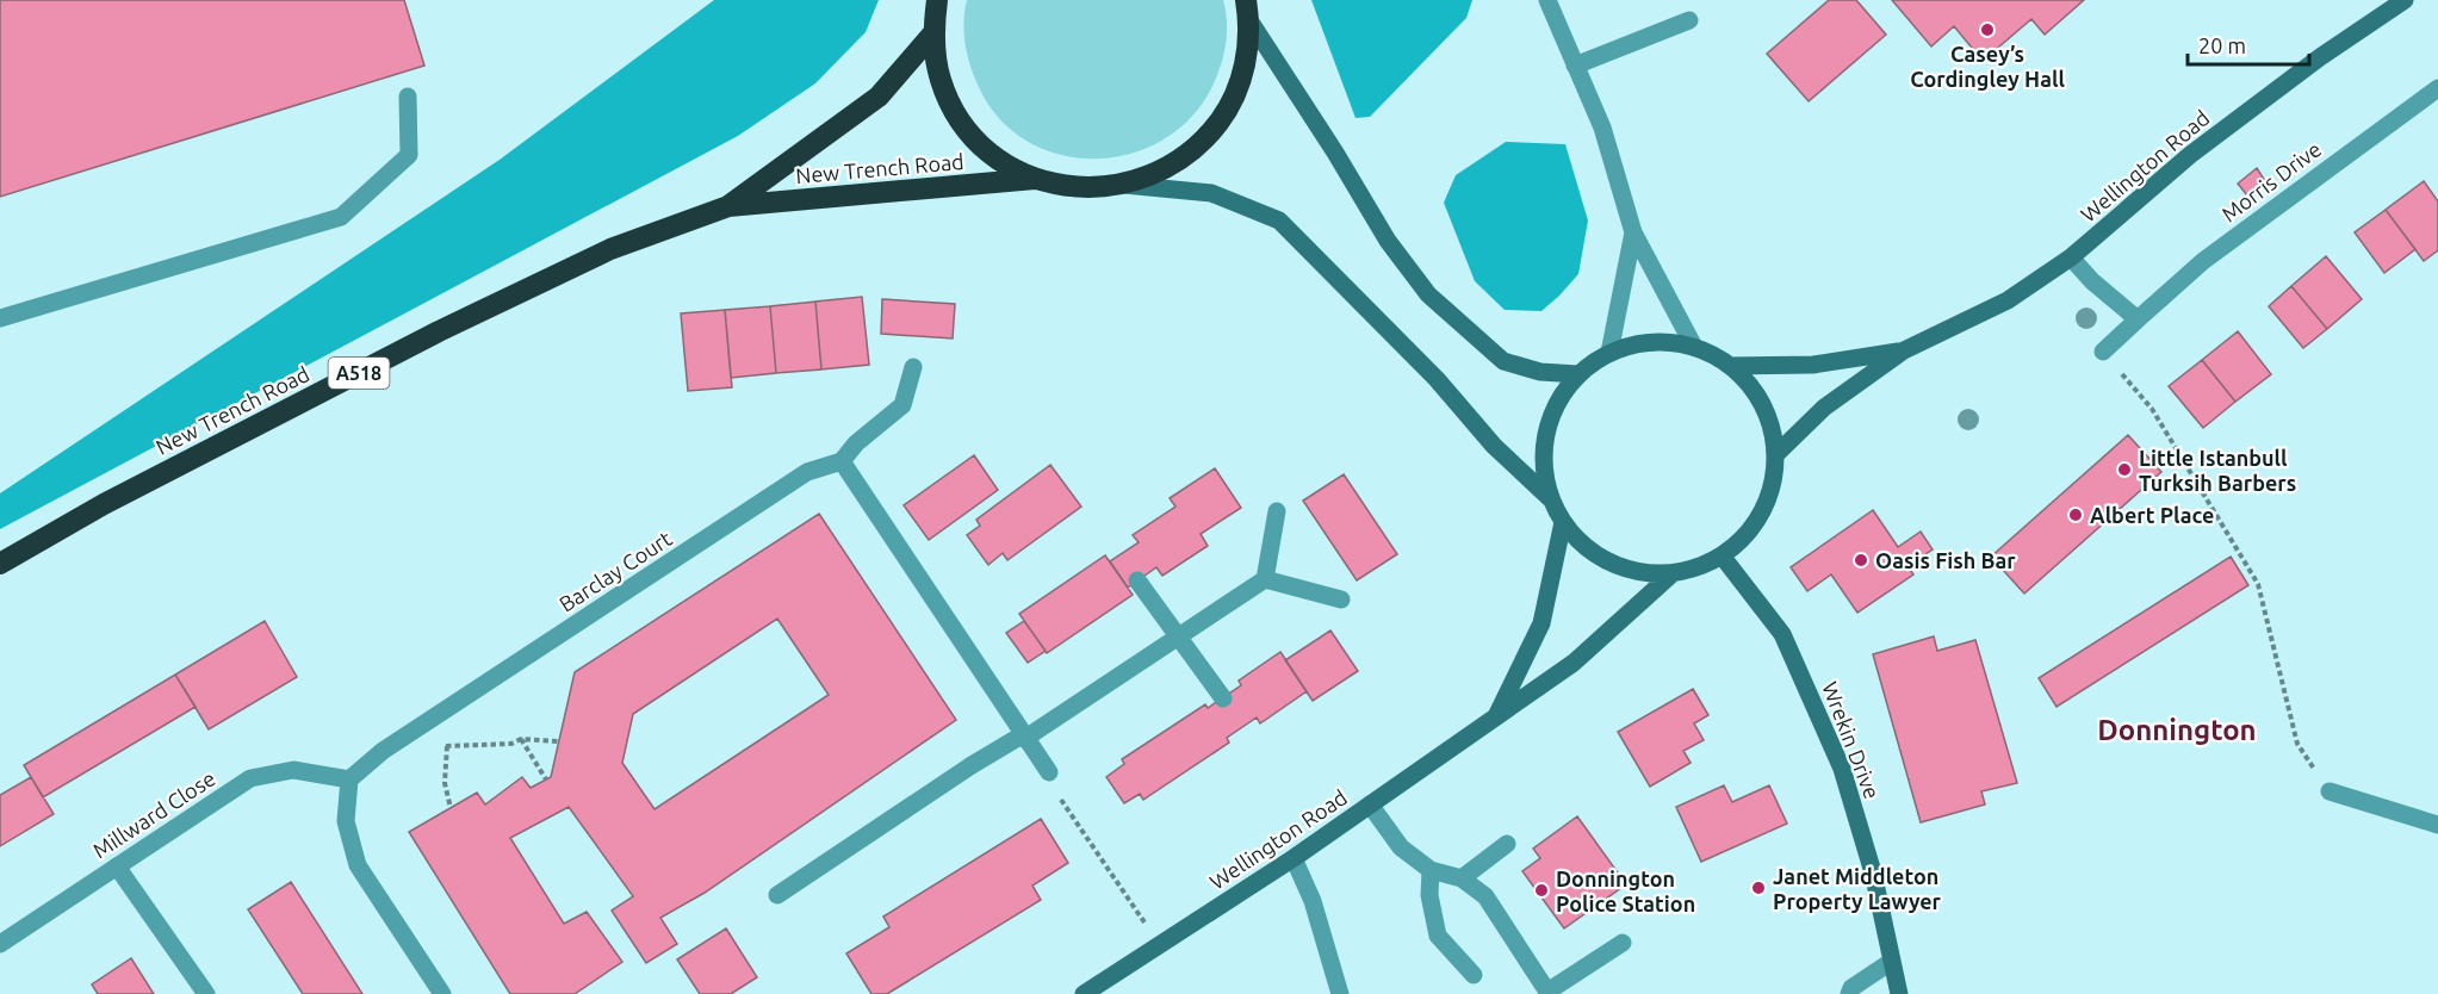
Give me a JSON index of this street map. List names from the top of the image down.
{
  "streets": {
    "highway": ["New Trench Road", "A518"],
    "street": [
      "Wellington Road",
      "Morris Drive",
      "Barclay Court",
      "Wrekin Drive",
      "Millward Close"
    ]
  },
  "crossings": [
    ["Wellington Road", "Wrekin Drive"],
    ["Barclay Court", "Millward Close"]
  ],
  "districts": ["Donnington"],
  "places": [
    "Casey’s Cordingley Hall",
    "Little Istanbull Turksih Barbers",
    "Albert Place",
    "Oasis Fish Bar",
    "Janet Middleton Property Lawyer",
    "Donnington Police Station"
  ],
  "scale_bar": "20 m"
}
